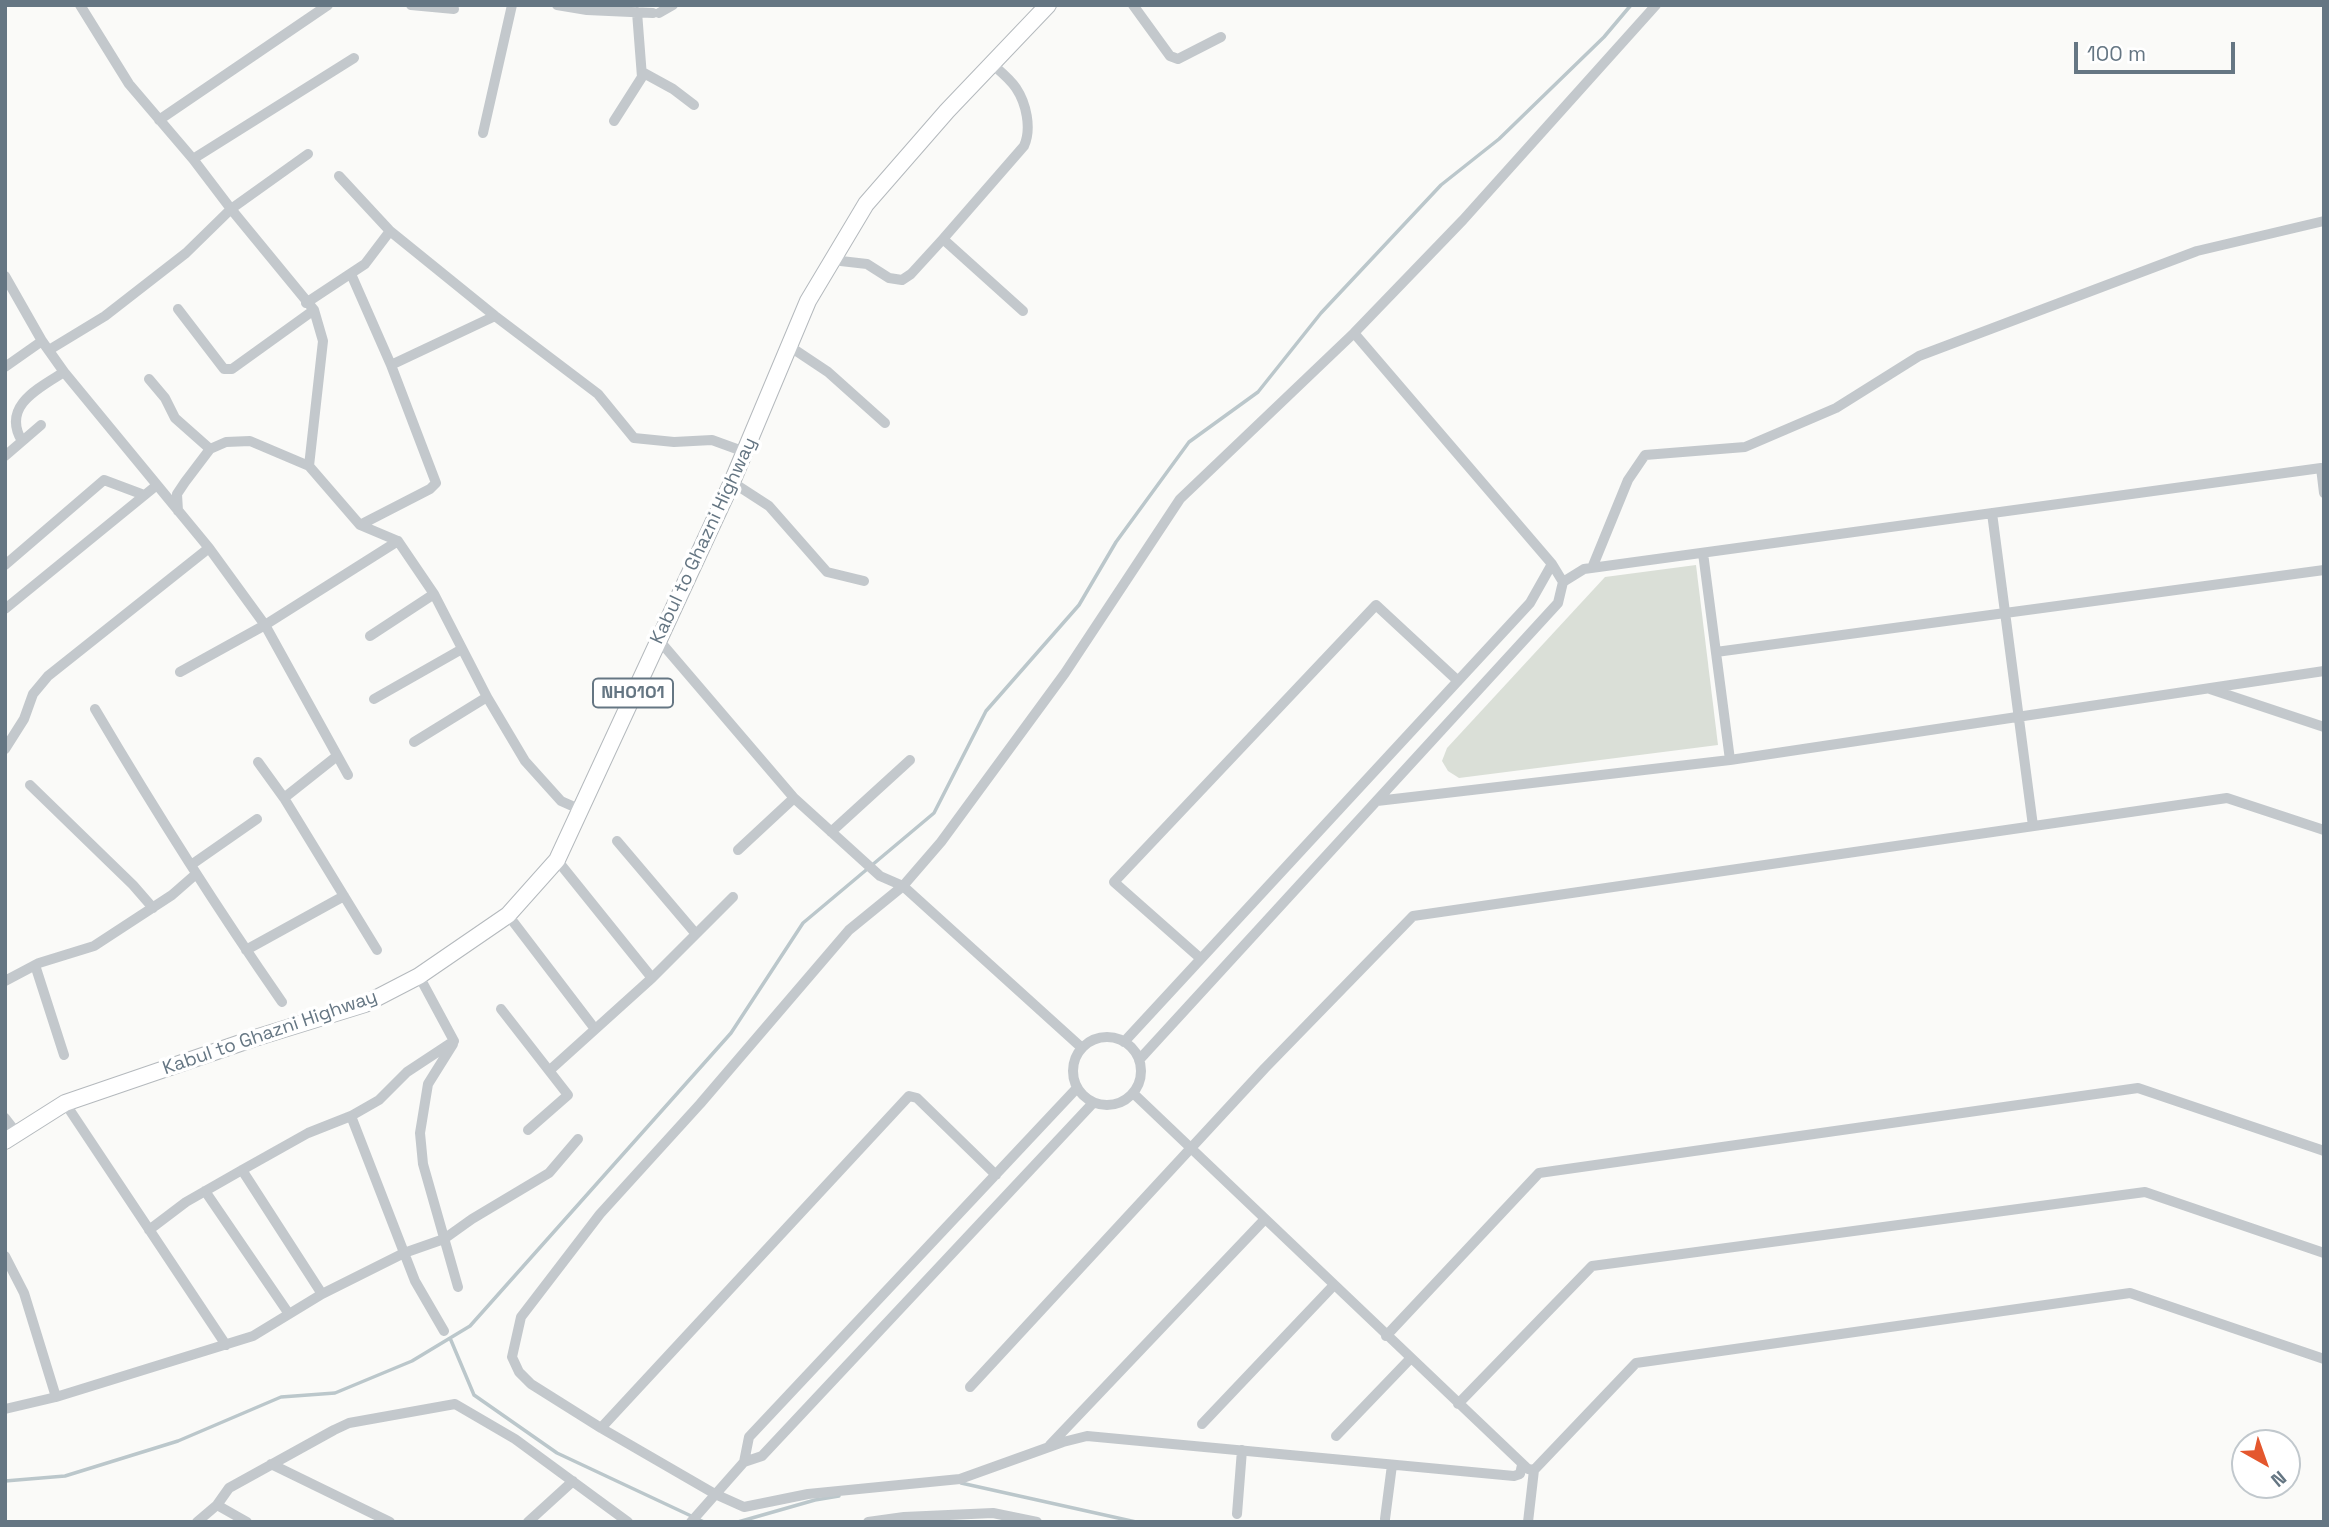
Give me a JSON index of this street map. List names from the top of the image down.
{
  "streets": {
    "highway": ["Kabul to Ghazni Highway", "NH0101"]
  },
  "scale_bar": "100 m",
  "north": "bottom right"
}
